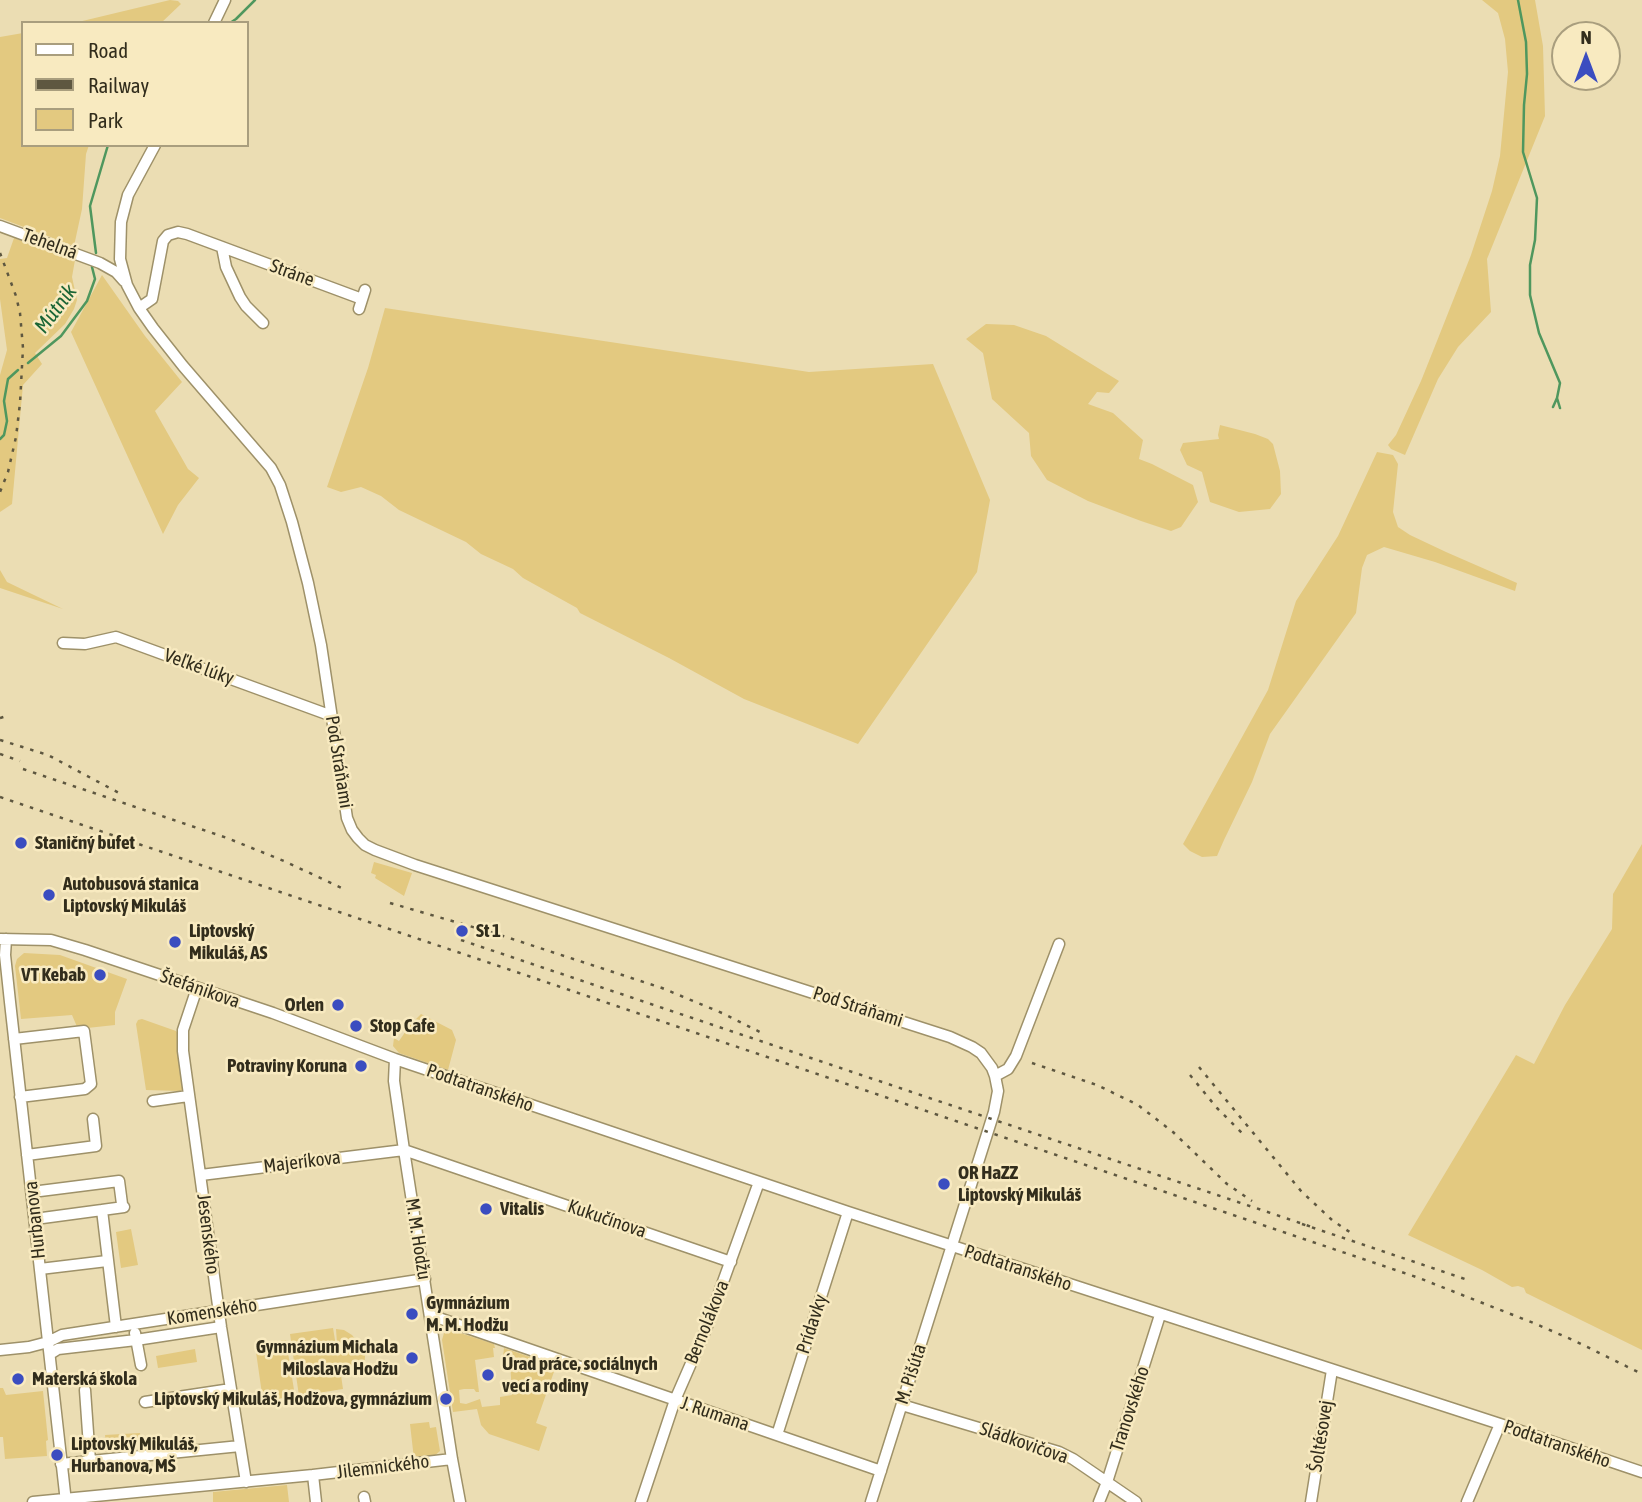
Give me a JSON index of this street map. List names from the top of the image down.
{
  "streets": {
    "street": [
      "Tehelná",
      "Stráne",
      "Veľké lúky",
      "Pod Stráňami",
      "Štefánikova",
      "Podtatranského",
      "Majeríkova",
      "Kukučínova",
      "Hurbanova",
      "Jesenského",
      "M. M. Hodžu",
      "Komenského",
      "Bernolákova",
      "Prídavky",
      "M. Pišúta",
      "Tranovského",
      "J. Rumana",
      "Šoltésovej",
      "Sládkovičova",
      "Jilemnického"
    ]
  },
  "crossings": [
    ["Tehelná", "Pod Stráňami"],
    ["Stráne", "Pod Stráňami"],
    ["Veľké lúky", "Pod Stráňami"],
    ["Štefánikova", "Podtatranského"],
    ["Štefánikova", "Hurbanova"],
    ["Štefánikova", "Jesenského"],
    ["Štefánikova", "M. M. Hodžu"],
    ["Podtatranského", "M. M. Hodžu"],
    ["Podtatranského", "Bernolákova"],
    ["Podtatranského", "Prídavky"],
    ["Podtatranského", "M. Pišúta"],
    ["Podtatranského", "Tranovského"],
    ["Podtatranského", "Šoltésovej"],
    ["Majeríkova", "Kukučínova"],
    ["Majeríkova", "Jesenského"],
    ["Majeríkova", "M. M. Hodžu"],
    ["Kukučínova", "M. M. Hodžu"],
    ["Kukučínova", "Bernolákova"],
    ["Hurbanova", "Komenského"],
    ["Hurbanova", "Jilemnického"],
    ["Jesenského", "Komenského"],
    ["Jesenského", "Jilemnického"],
    ["M. M. Hodžu", "Komenského"],
    ["M. M. Hodžu", "J. Rumana"],
    ["M. M. Hodžu", "Jilemnického"],
    ["Bernolákova", "J. Rumana"],
    ["Prídavky", "J. Rumana"],
    ["M. Pišúta", "J. Rumana"],
    ["M. Pišúta", "Sládkovičova"],
    ["Tranovského", "Sládkovičova"]
  ],
  "water": ["Mútnik"],
  "places": [
    "Staničný bufet",
    "Autobusová stanica Liptovský Mikuláš",
    "St 1",
    "Liptovský Mikuláš, AS",
    "VT Kebab",
    "Orlen",
    "Stop Cafe",
    "Potraviny Koruna",
    "OR HaZZ Liptovský Mikuláš",
    "Vitalis",
    "Gymnázium M. M. Hodžu",
    "Gymnázium Michala Miloslava Hodžu",
    "Úrad práce, sociálnych vecí a rodiny",
    "Materská škola",
    "Liptovský Mikuláš, Hodžova, gymnázium",
    "Liptovský Mikuláš, Hurbanova, MŠ"
  ],
  "legend": ["Road", "Railway", "Park"],
  "north": "top"
}
